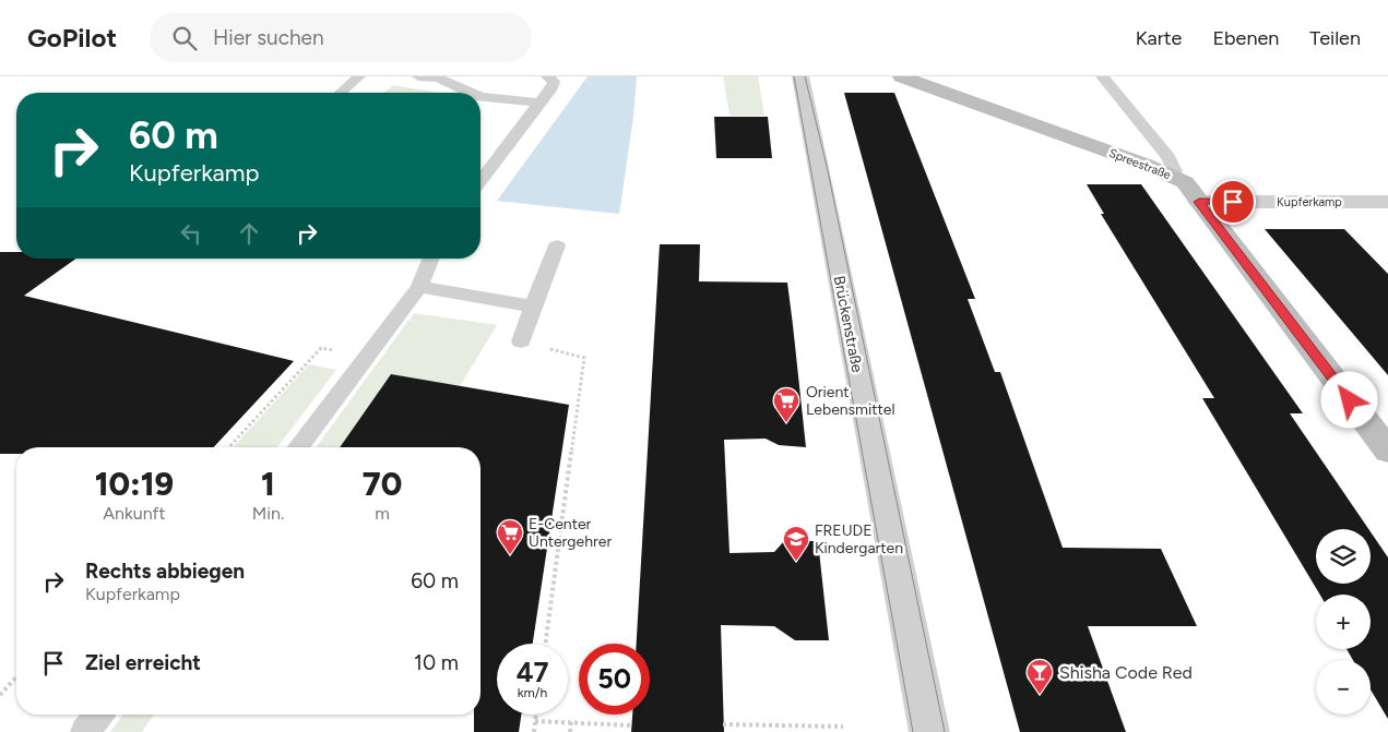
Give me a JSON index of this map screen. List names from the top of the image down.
{
  "streets": {
    "main road": ["Spreestraße"],
    "street": ["Kupferkamp", "Brückenstraße"]
  },
  "crossings": [
    ["Spreestraße", "Kupferkamp"]
  ],
  "places": {
    "supermarket": ["Orient Lebensmittel", "E-Center Untergehrer"],
    "school or university": ["FREUDE Kindergarten"],
    "bar": ["Shisha Code Red"]
  },
  "page": {
    "header": "GoPilot",
    "search": "Hier suchen",
    "nav": ["Karte", "Ebenen", "Teilen"],
    "turn": ["60 m", "Kupferkamp"],
    "eta": [
      "10:19",
      "Ankunft",
      "1",
      "Min.",
      "70",
      "m"
    ],
    "map_buttons": ["+", "−"],
    "list": [
      {
        "name": "Rechts abbiegen",
        "note": "Kupferkamp",
        "value": "60 m"
      },
      {
        "name": "Ziel erreicht",
        "value": "10 m"
      }
    ],
    "speed": "47 km/h",
    "limit": "50"
  }
}
